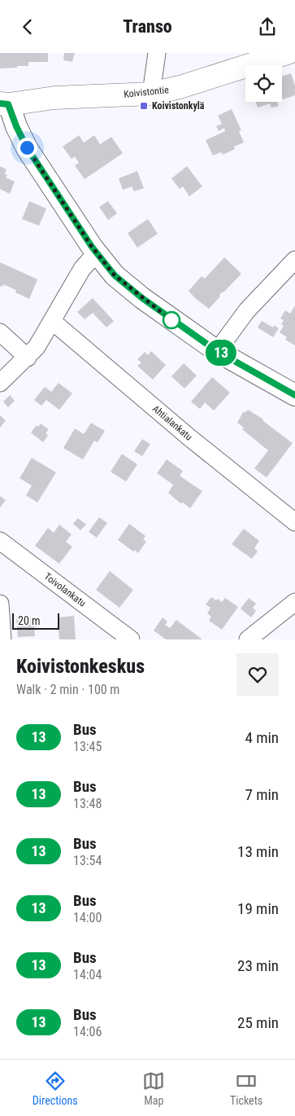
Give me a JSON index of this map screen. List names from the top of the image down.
{
  "streets": {
    "main road": ["Koivistontie"],
    "street": ["Ahtialankatu", "Toivolankatu"]
  },
  "places": {
    "transit": ["Koivistonkylä"]
  },
  "lines": ["bus line 13"],
  "scale_bar": "20 m",
  "page": {
    "header": "Transo",
    "on_map": "13",
    "scale": "20 m",
    "heading": ["Koivistonkeskus", "Walk · 2 min · 100 m"],
    "list": [
      {
        "mark": "13",
        "name": "Bus",
        "note": "13:45",
        "value": "4 min"
      },
      {
        "mark": "13",
        "name": "Bus",
        "note": "13:48",
        "value": "7 min"
      },
      {
        "mark": "13",
        "name": "Bus",
        "note": "13:54",
        "value": "13 min"
      },
      {
        "mark": "13",
        "name": "Bus",
        "note": "14:00",
        "value": "19 min"
      },
      {
        "mark": "13",
        "name": "Bus",
        "note": "14:04",
        "value": "23 min"
      },
      {
        "mark": "13",
        "name": "Bus",
        "note": "14:06",
        "value": "25 min"
      }
    ],
    "tabs": ["Directions", "Map", "Tickets"]
  }
}
